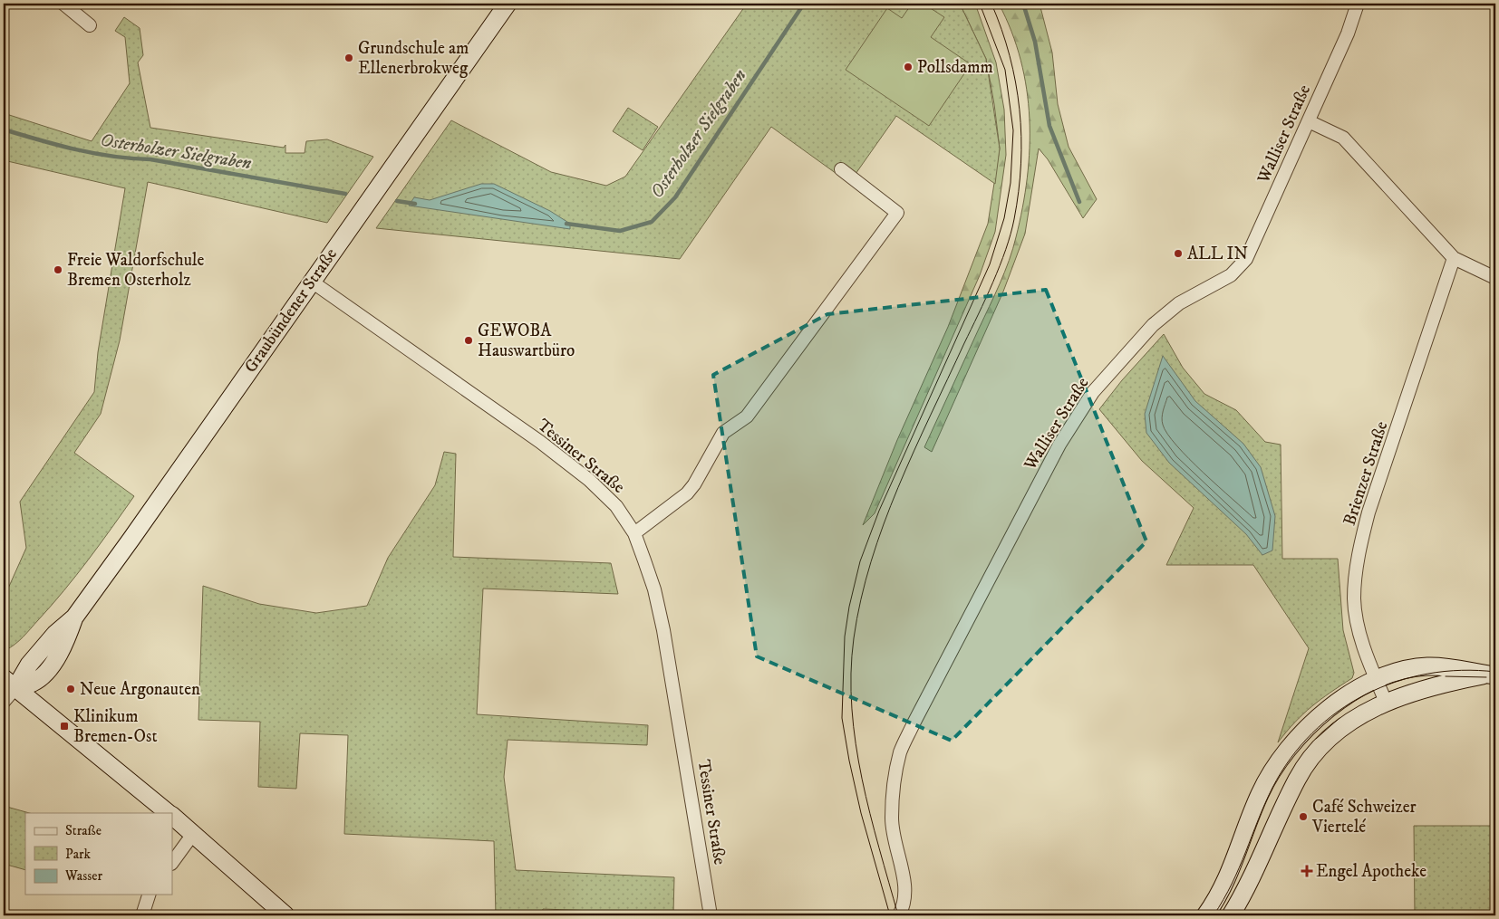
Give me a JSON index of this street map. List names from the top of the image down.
{
  "streets": {
    "street": [
      "Walliser Straße",
      "Graubündener Straße",
      "Tessiner Straße",
      "Brienzer Straße"
    ]
  },
  "crossings": [
    ["Graubündener Straße", "Tessiner Straße"]
  ],
  "water": ["Osterholzer Sielgraben"],
  "places": {
    "other": [
      "Grundschule am Ellenerbrokweg",
      "Pollsdamm",
      "ALL IN",
      "Freie Waldorfschule Bremen Osterholz",
      "GEWOBA Hauswartbüro",
      "Neue Argonauten",
      "Café Schweizer Viertelé"
    ],
    "transit": ["Klinikum Bremen-Ost"],
    "health": ["Engel Apotheke"]
  },
  "legend": ["Straße", "Park", "Wasser"]
}
